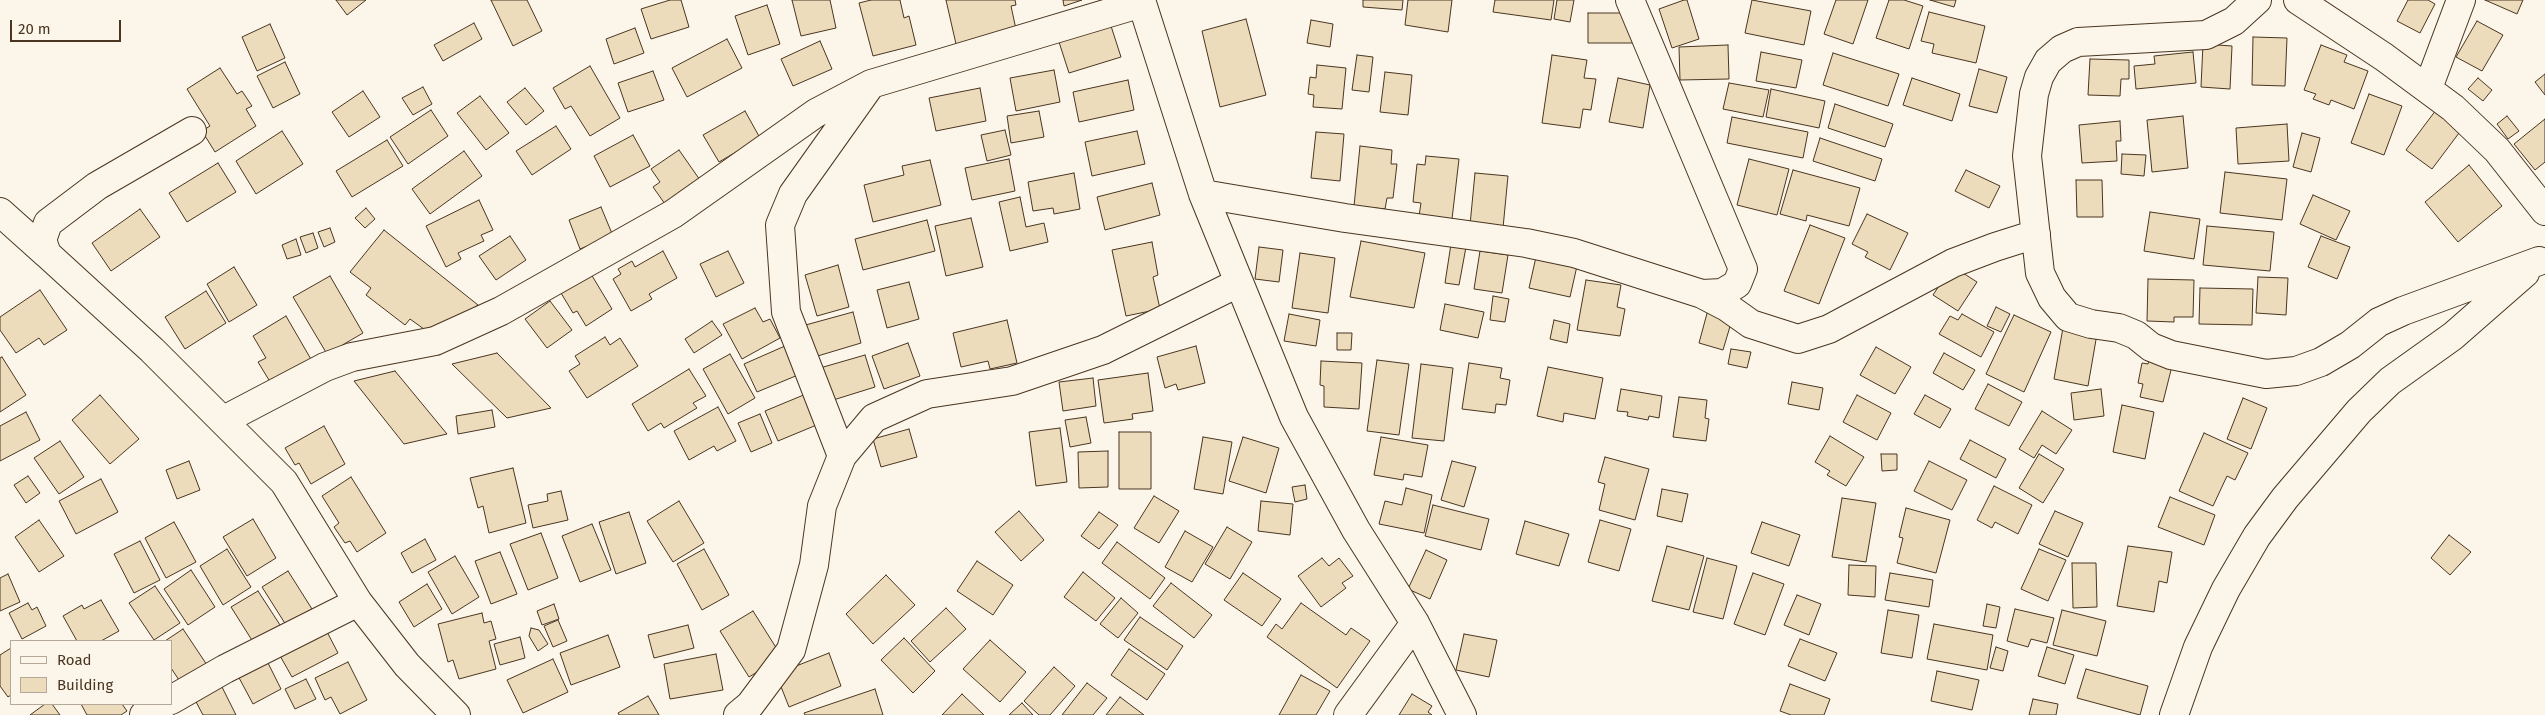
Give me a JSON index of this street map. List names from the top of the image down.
{
  "legend": ["Road", "Building"],
  "scale_bar": "20 m"
}
